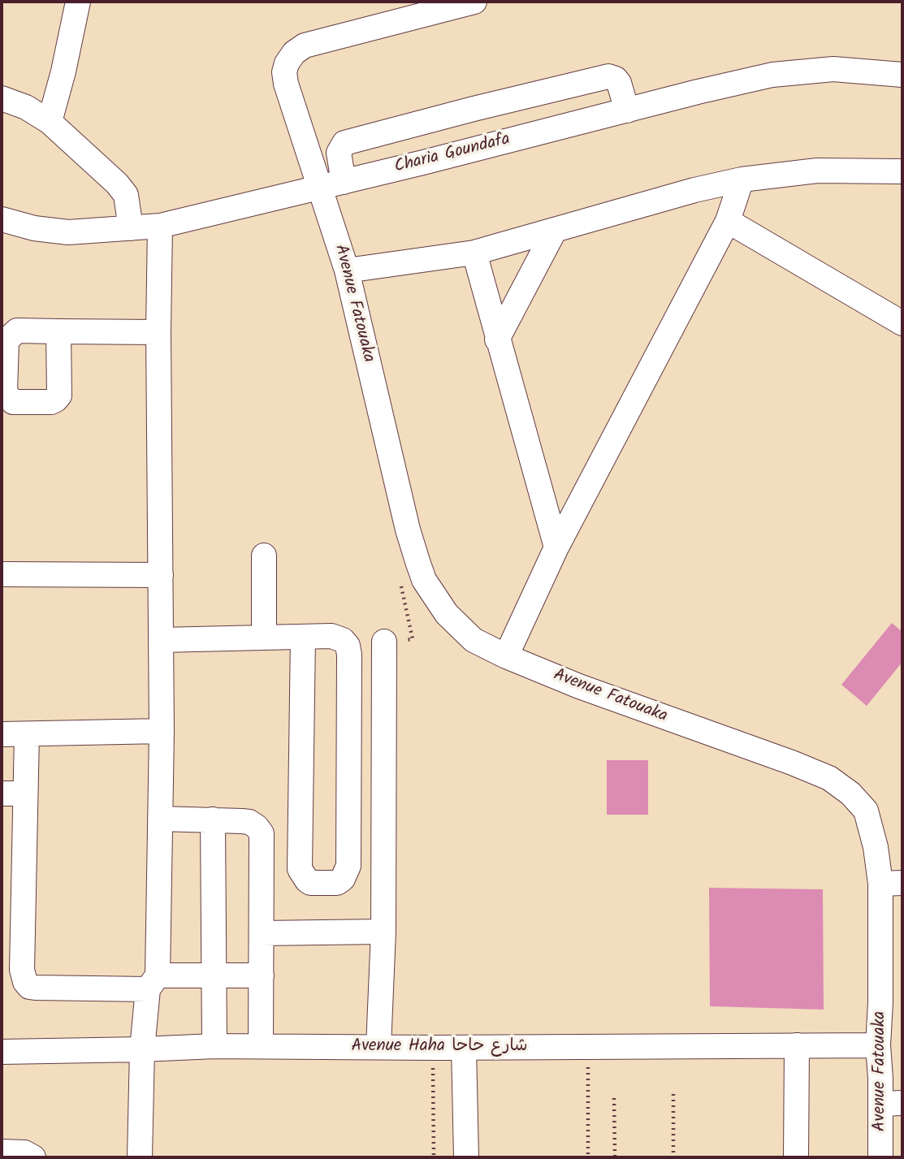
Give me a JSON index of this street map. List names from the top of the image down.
{
  "streets": {
    "street": ["Charia Goundafa", "Avenue Fatouaka", "Avenue Haha شارع حاحا"]
  },
  "crossings": [
    ["Charia Goundafa", "Avenue Fatouaka"],
    ["Avenue Fatouaka", "Avenue Haha شارع حاحا"]
  ]
}
